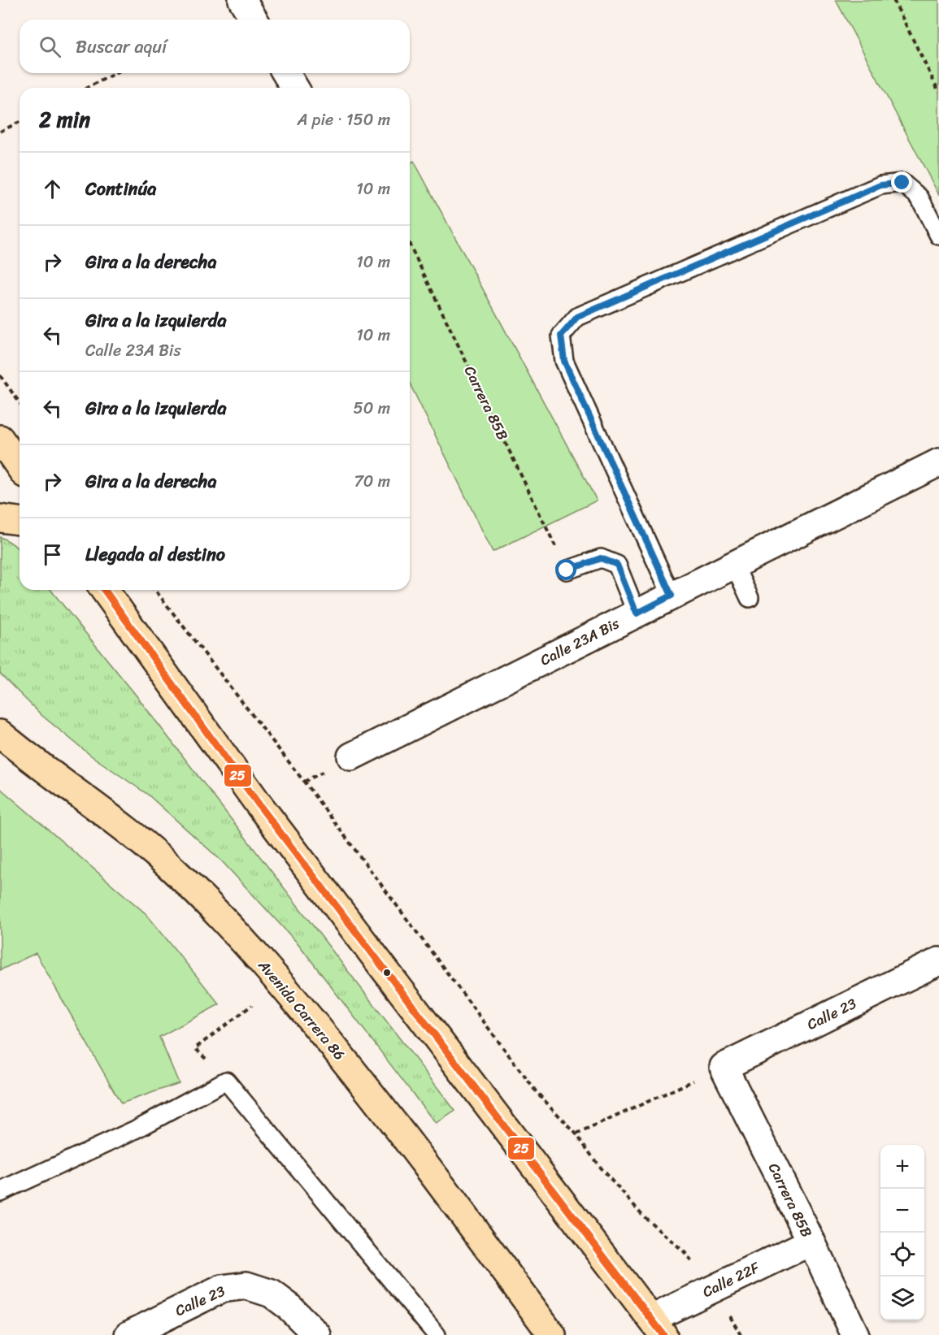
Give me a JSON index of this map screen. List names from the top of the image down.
{
  "streets": {
    "main road": ["Avenida Carrera 86"],
    "street": [
      "Carrera 85B",
      "Calle 23A Bis",
      "Calle 23",
      "Calle 22F"
    ]
  },
  "crossings": [
    ["Carrera 85B", "Calle 23"],
    ["Carrera 85B", "Calle 22F"]
  ],
  "lines": ["transit line 25"],
  "page": {
    "search": "Buscar aquí",
    "heading": ["2 min", "A pie · 150 m"],
    "list": [
      ["Continúa", "10 m"],
      ["Gira a la derecha", "10 m"],
      ["Gira a la izquierda", "Calle 23A Bis", "10 m"],
      ["Gira a la izquierda", "50 m"],
      ["Gira a la derecha", "70 m"],
      "Llegada al destino"
    ],
    "map_buttons": ["+", "−"]
  }
}
